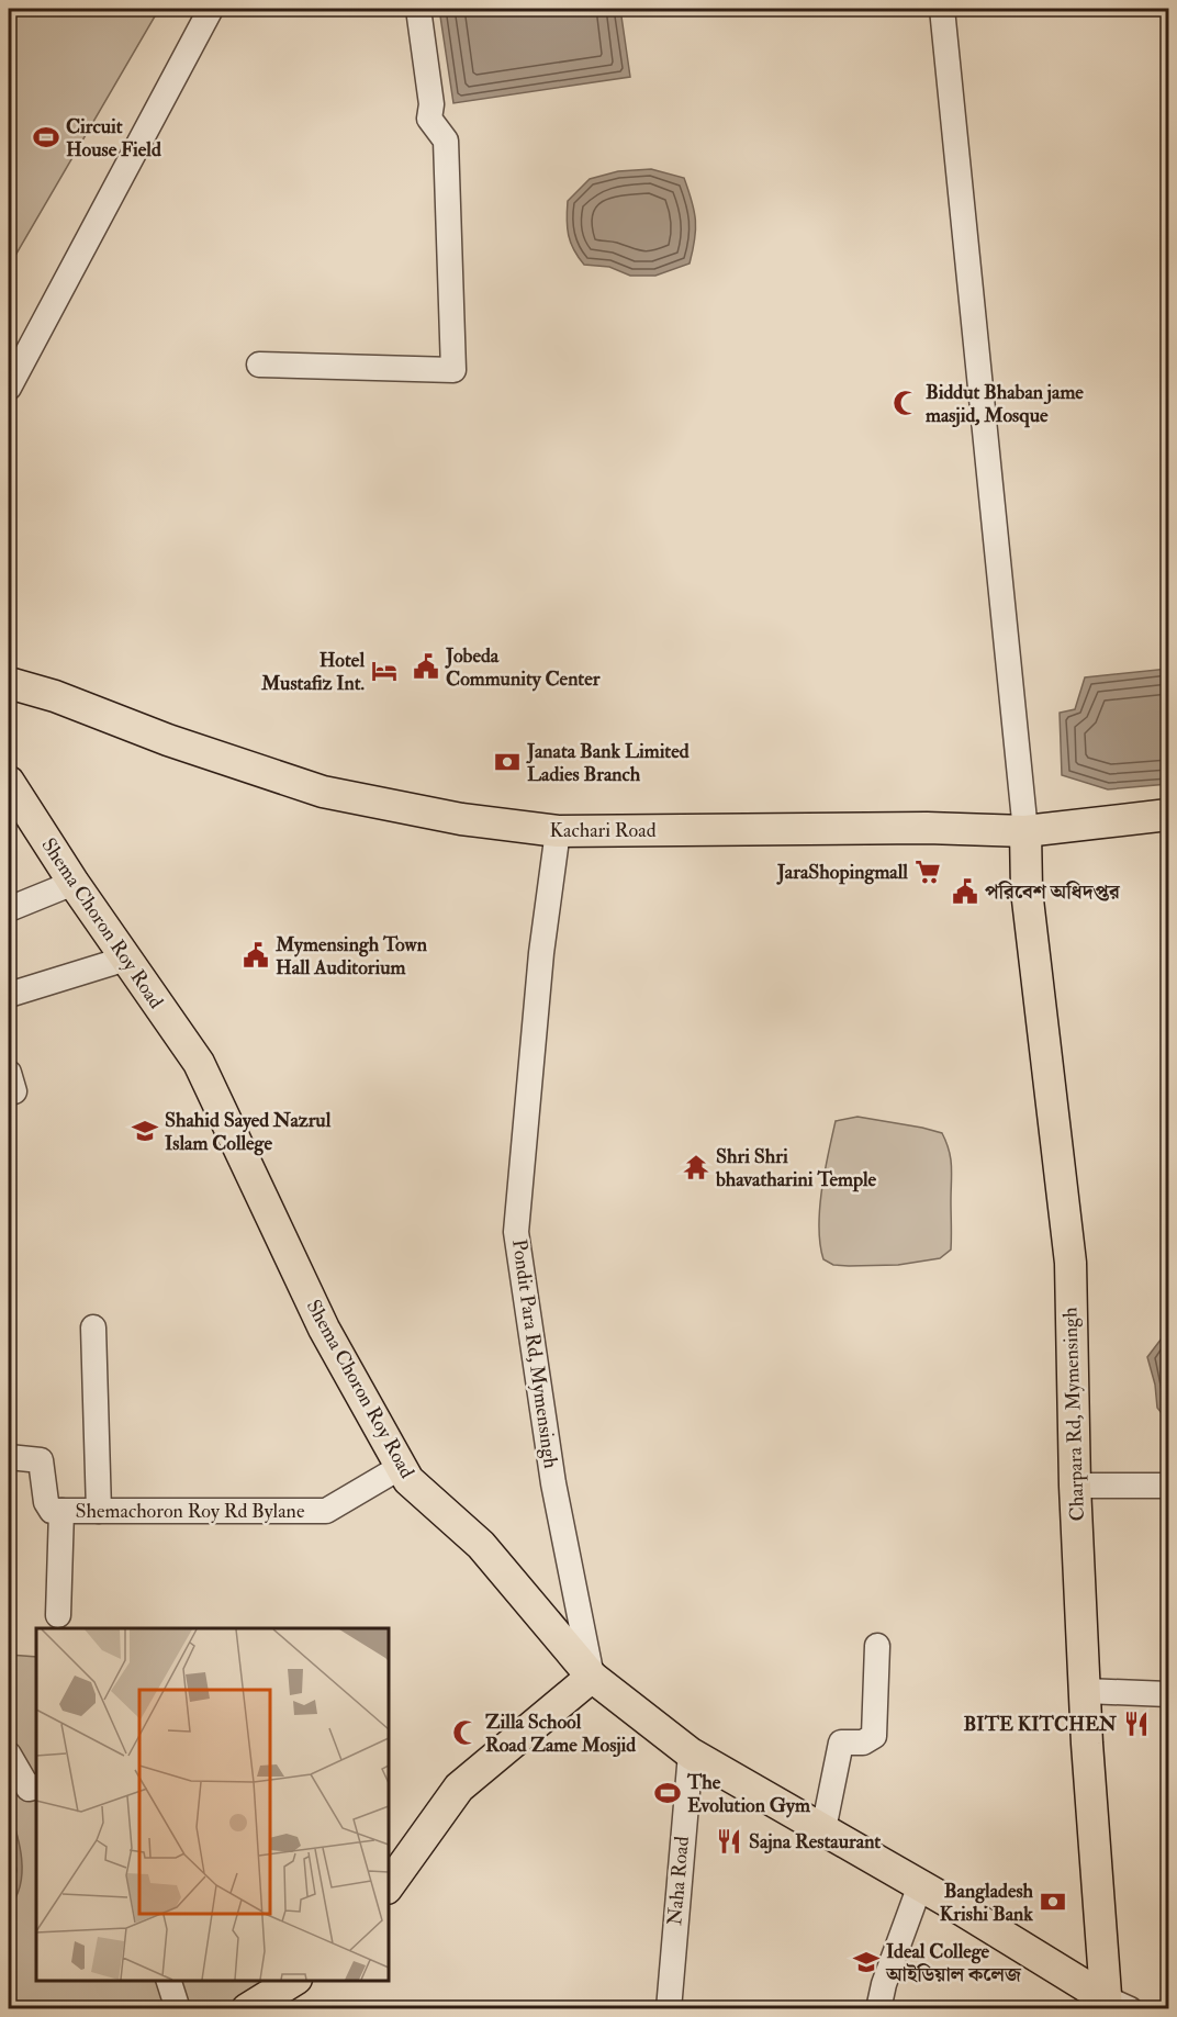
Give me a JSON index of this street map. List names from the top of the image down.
{
  "streets": {
    "main road": ["Kachari Road", "Shema Choron Roy Road", "Charpara Rd, Mymensingh"],
    "street": ["Pondit Para Rd, Mymensingh", "Shemachoron Roy Rd Bylane", "Naha Road"]
  },
  "crossings": [
    ["Kachari Road", "Pondit Para Rd, Mymensingh"],
    ["Kachari Road", "Charpara Rd, Mymensingh"],
    ["Shema Choron Roy Road", "Pondit Para Rd, Mymensingh"],
    ["Shema Choron Roy Road", "Charpara Rd, Mymensingh"],
    ["Shema Choron Roy Road", "Shemachoron Roy Rd Bylane"],
    ["Shema Choron Roy Road", "Naha Road"]
  ],
  "places": {
    "sports": ["Circuit House Field", "The Evolution Gym"],
    "mosque": ["Biddut Bhaban jame masjid, Mosque", "Zilla School Road Zame Mosjid"],
    "public building": ["Jobeda Community Center", "পরিবেশ অধিদপ্তর", "Mymensingh Town Hall Auditorium"],
    "hotel": ["Hotel Mustafiz Int."],
    "bank": ["Janata Bank Limited Ladies Branch", "Bangladesh Krishi Bank"],
    "supermarket": ["JaraShopingmall"],
    "school or university": ["Shahid Sayed Nazrul Islam College", "Ideal College আইডিয়াল কলেজ"],
    "temple": ["Shri Shri bhavatharini Temple"],
    "restaurant": ["BITE KITCHEN", "Sajna Restaurant"]
  }
}
